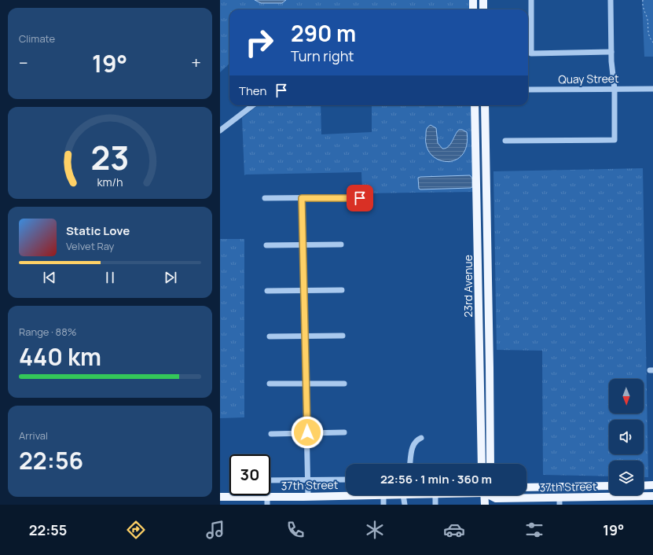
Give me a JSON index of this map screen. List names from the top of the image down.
{
  "streets": {
    "main road": ["23rd Avenue", "37th Street"],
    "street": ["Quay Street"]
  },
  "north": "bottom",
  "page": {
    "tile": [
      "Climate",
      ["Range · 88%", "440 km"],
      ["Arrival", "22:56"]
    ],
    "turn": ["290 m", "Turn right"],
    "heat": ["−", "19°", "+"],
    "then": "Then",
    "song": ["Static Love", "Velvet Ray"],
    "limit": "30",
    "trip": "22:56 · 1 min · 360 m",
    "tabs": ["22:55", "19°"],
    "gauge": ["23", "km/h"]
  }
}
